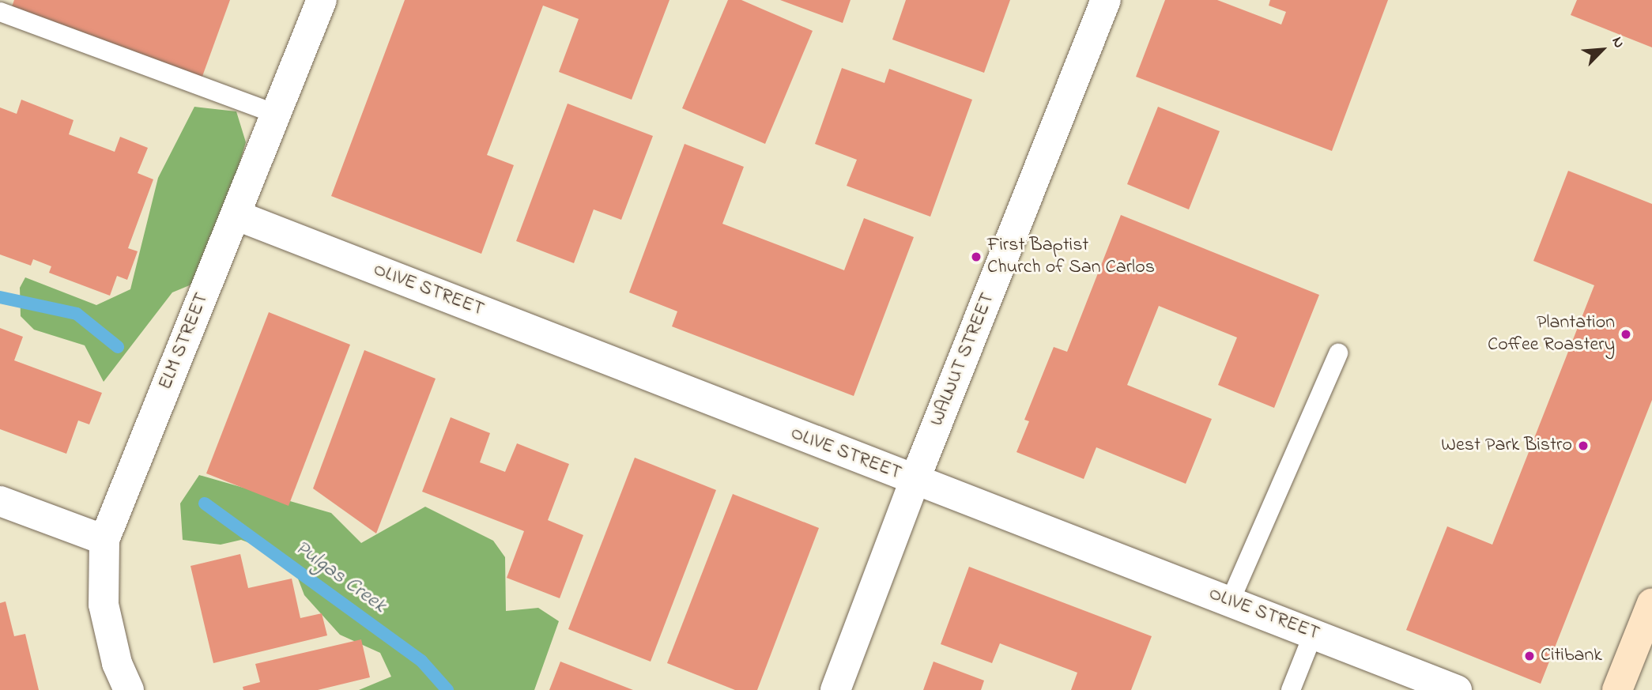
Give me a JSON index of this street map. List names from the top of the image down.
{
  "streets": {
    "street": ["OLIVE STREET", "ELM STREET", "WALNUT STREET"]
  },
  "crossings": [
    ["OLIVE STREET", "ELM STREET"],
    ["OLIVE STREET", "WALNUT STREET"]
  ],
  "water": ["Pulgas Creek"],
  "places": [
    "First Baptist Church of San Carlos",
    "Plantation Coffee Roastery",
    "West Park Bistro",
    "Citibank"
  ],
  "north": "top right"
}
